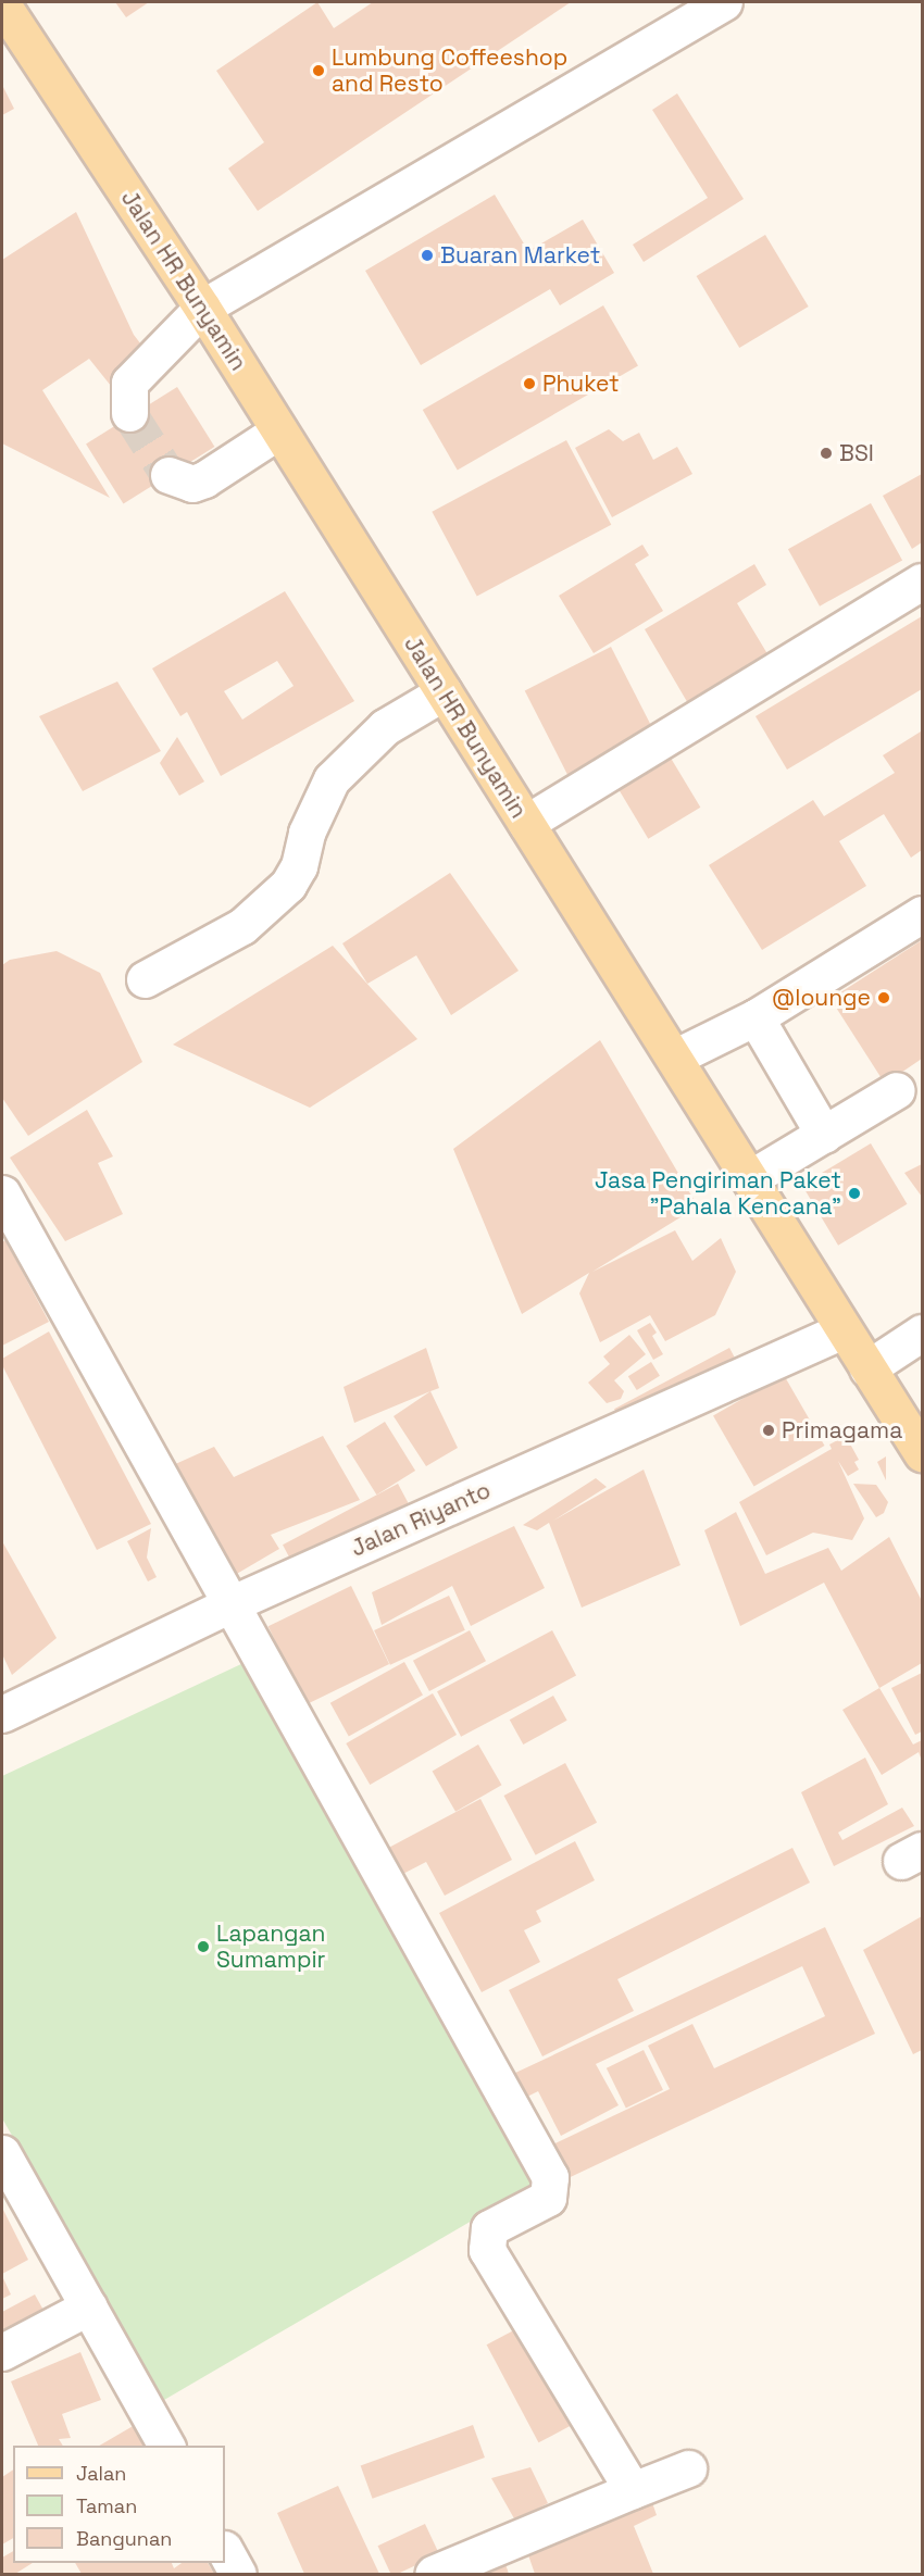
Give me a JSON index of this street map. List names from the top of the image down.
{
  "streets": {
    "main road": ["Jalan HR Bunyamin"],
    "street": ["Jalan Riyanto"]
  },
  "crossings": [
    ["Jalan HR Bunyamin", "Jalan Riyanto"]
  ],
  "places": [
    "Lumbung Coffeeshop and Resto",
    "Buaran Market",
    "Phuket",
    "BSI",
    "@lounge",
    "Jasa Pengiriman Paket \"Pahala Kencana\"",
    "Primagama",
    "Lapangan Sumampir"
  ],
  "legend": ["Jalan", "Taman", "Bangunan"]
}
